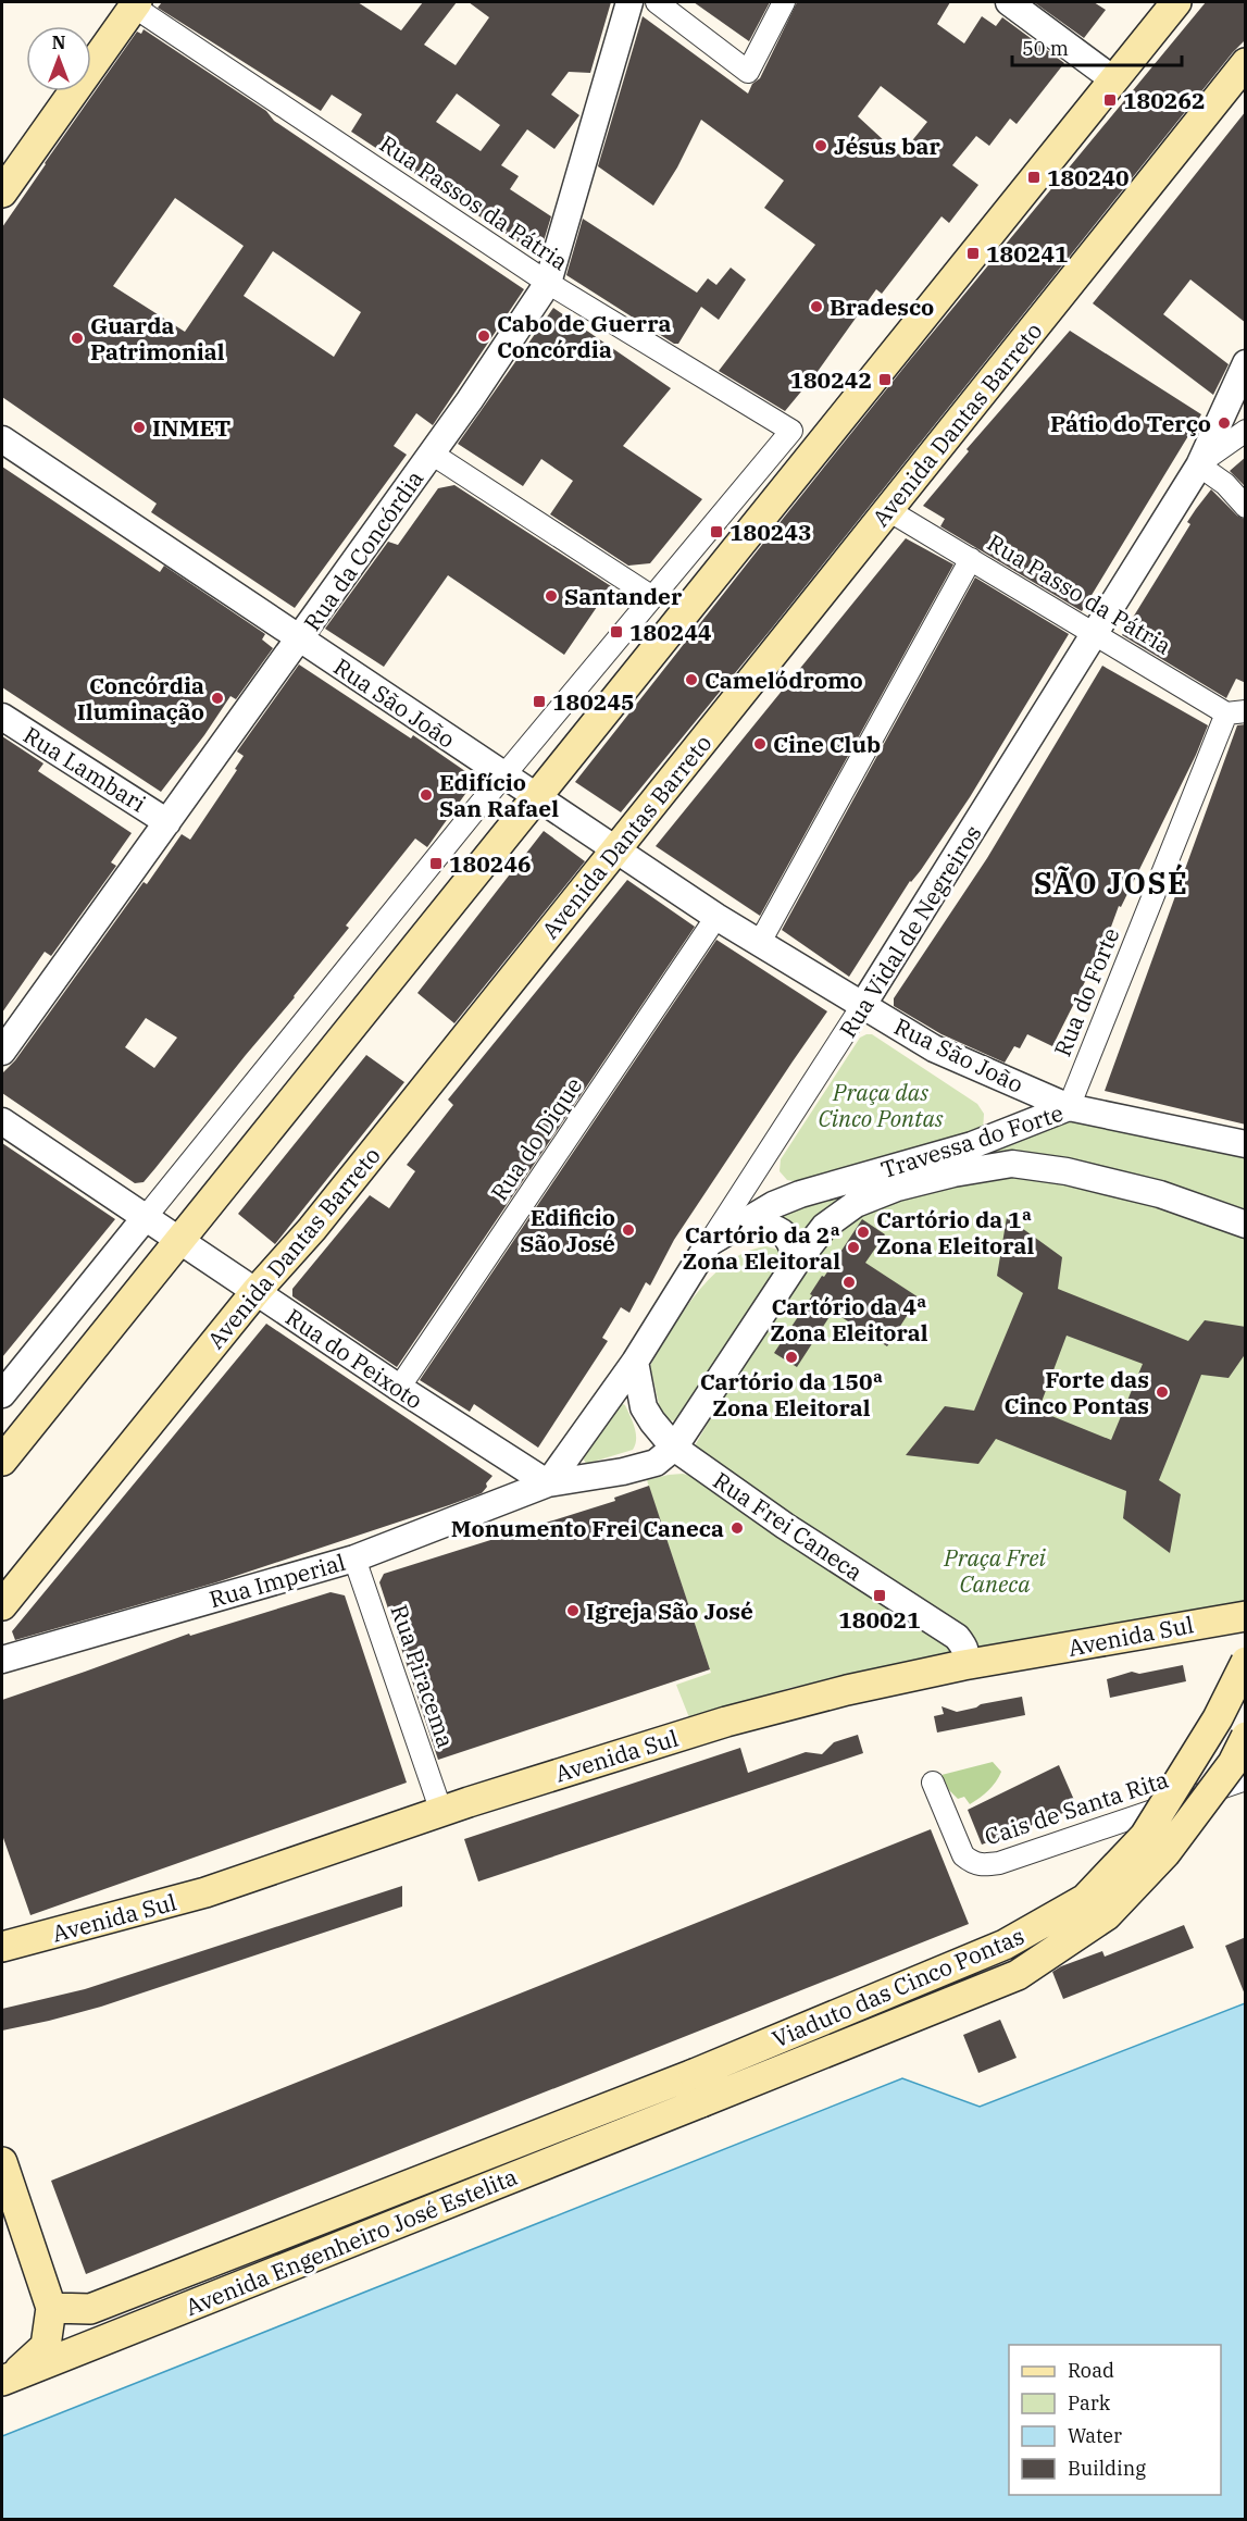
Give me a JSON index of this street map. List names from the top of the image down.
{
  "streets": {
    "main road": [
      "Avenida Dantas Barreto",
      "Avenida Sul",
      "Viaduto das Cinco Pontas",
      "Avenida Engenheiro José Estelita"
    ],
    "street": [
      "Rua Passos da Pátria",
      "Rua da Concórdia",
      "Rua Passo da Pátria",
      "Rua São João",
      "Rua Lambari",
      "Rua Vidal de Negreiros",
      "Rua do Forte",
      "Rua do Dique",
      "Travessa do Forte",
      "Rua do Peixoto",
      "Rua Frei Caneca",
      "Rua Imperial",
      "Rua Piracema",
      "Cais de Santa Rita"
    ]
  },
  "crossings": [
    ["Rua Passos da Pátria", "Rua da Concórdia"],
    ["Avenida Dantas Barreto", "Rua Passo da Pátria"],
    ["Avenida Dantas Barreto", "Rua São João"],
    ["Avenida Dantas Barreto", "Rua do Peixoto"],
    ["Rua da Concórdia", "Rua São João"],
    ["Rua da Concórdia", "Rua Lambari"],
    ["Rua Passo da Pátria", "Rua Vidal de Negreiros"],
    ["Rua Passo da Pátria", "Rua do Forte"],
    ["Rua São João", "Rua Vidal de Negreiros"],
    ["Rua São João", "Rua do Forte"],
    ["Rua São João", "Rua do Dique"],
    ["Rua São João", "Travessa do Forte"],
    ["Rua Vidal de Negreiros", "Travessa do Forte"],
    ["Rua Vidal de Negreiros", "Rua do Peixoto"],
    ["Rua Vidal de Negreiros", "Rua Frei Caneca"],
    ["Rua Vidal de Negreiros", "Rua Imperial"],
    ["Rua do Forte", "Travessa do Forte"],
    ["Rua do Dique", "Rua do Peixoto"],
    ["Rua do Peixoto", "Rua Imperial"],
    ["Rua Frei Caneca", "Avenida Sul"],
    ["Rua Imperial", "Rua Piracema"],
    ["Avenida Sul", "Rua Piracema"],
    ["Viaduto das Cinco Pontas", "Avenida Engenheiro José Estelita"]
  ],
  "districts": ["SÃO JOSÉ"],
  "parks": ["Praça das Cinco Pontas", "Praça Frei Caneca"],
  "places": {
    "transit": [
      "180262",
      "180240",
      "180241",
      "180242",
      "180243",
      "180244",
      "180245",
      "180246",
      "180021"
    ],
    "other": [
      "Jésus bar",
      "Bradesco",
      "Cabo de Guerra Concórdia",
      "Guarda Patrimonial",
      "Pátio do Terço",
      "INMET",
      "Santander",
      "Camelódromo",
      "Concórdia Iluminação",
      "Cine Club",
      "Edifício San Rafael",
      "Edificio São José",
      "Cartório da 1ª Zona Eleitoral",
      "Cartório da 2ª Zona Eleitoral",
      "Cartório da 4ª Zona Eleitoral",
      "Cartório da 150ª Zona Eleitoral",
      "Forte das Cinco Pontas",
      "Monumento Frei Caneca",
      "Igreja São José"
    ]
  },
  "legend": [
    "Road",
    "Park",
    "Water",
    "Building"
  ],
  "scale_bar": "50 m",
  "north": "top"
}
